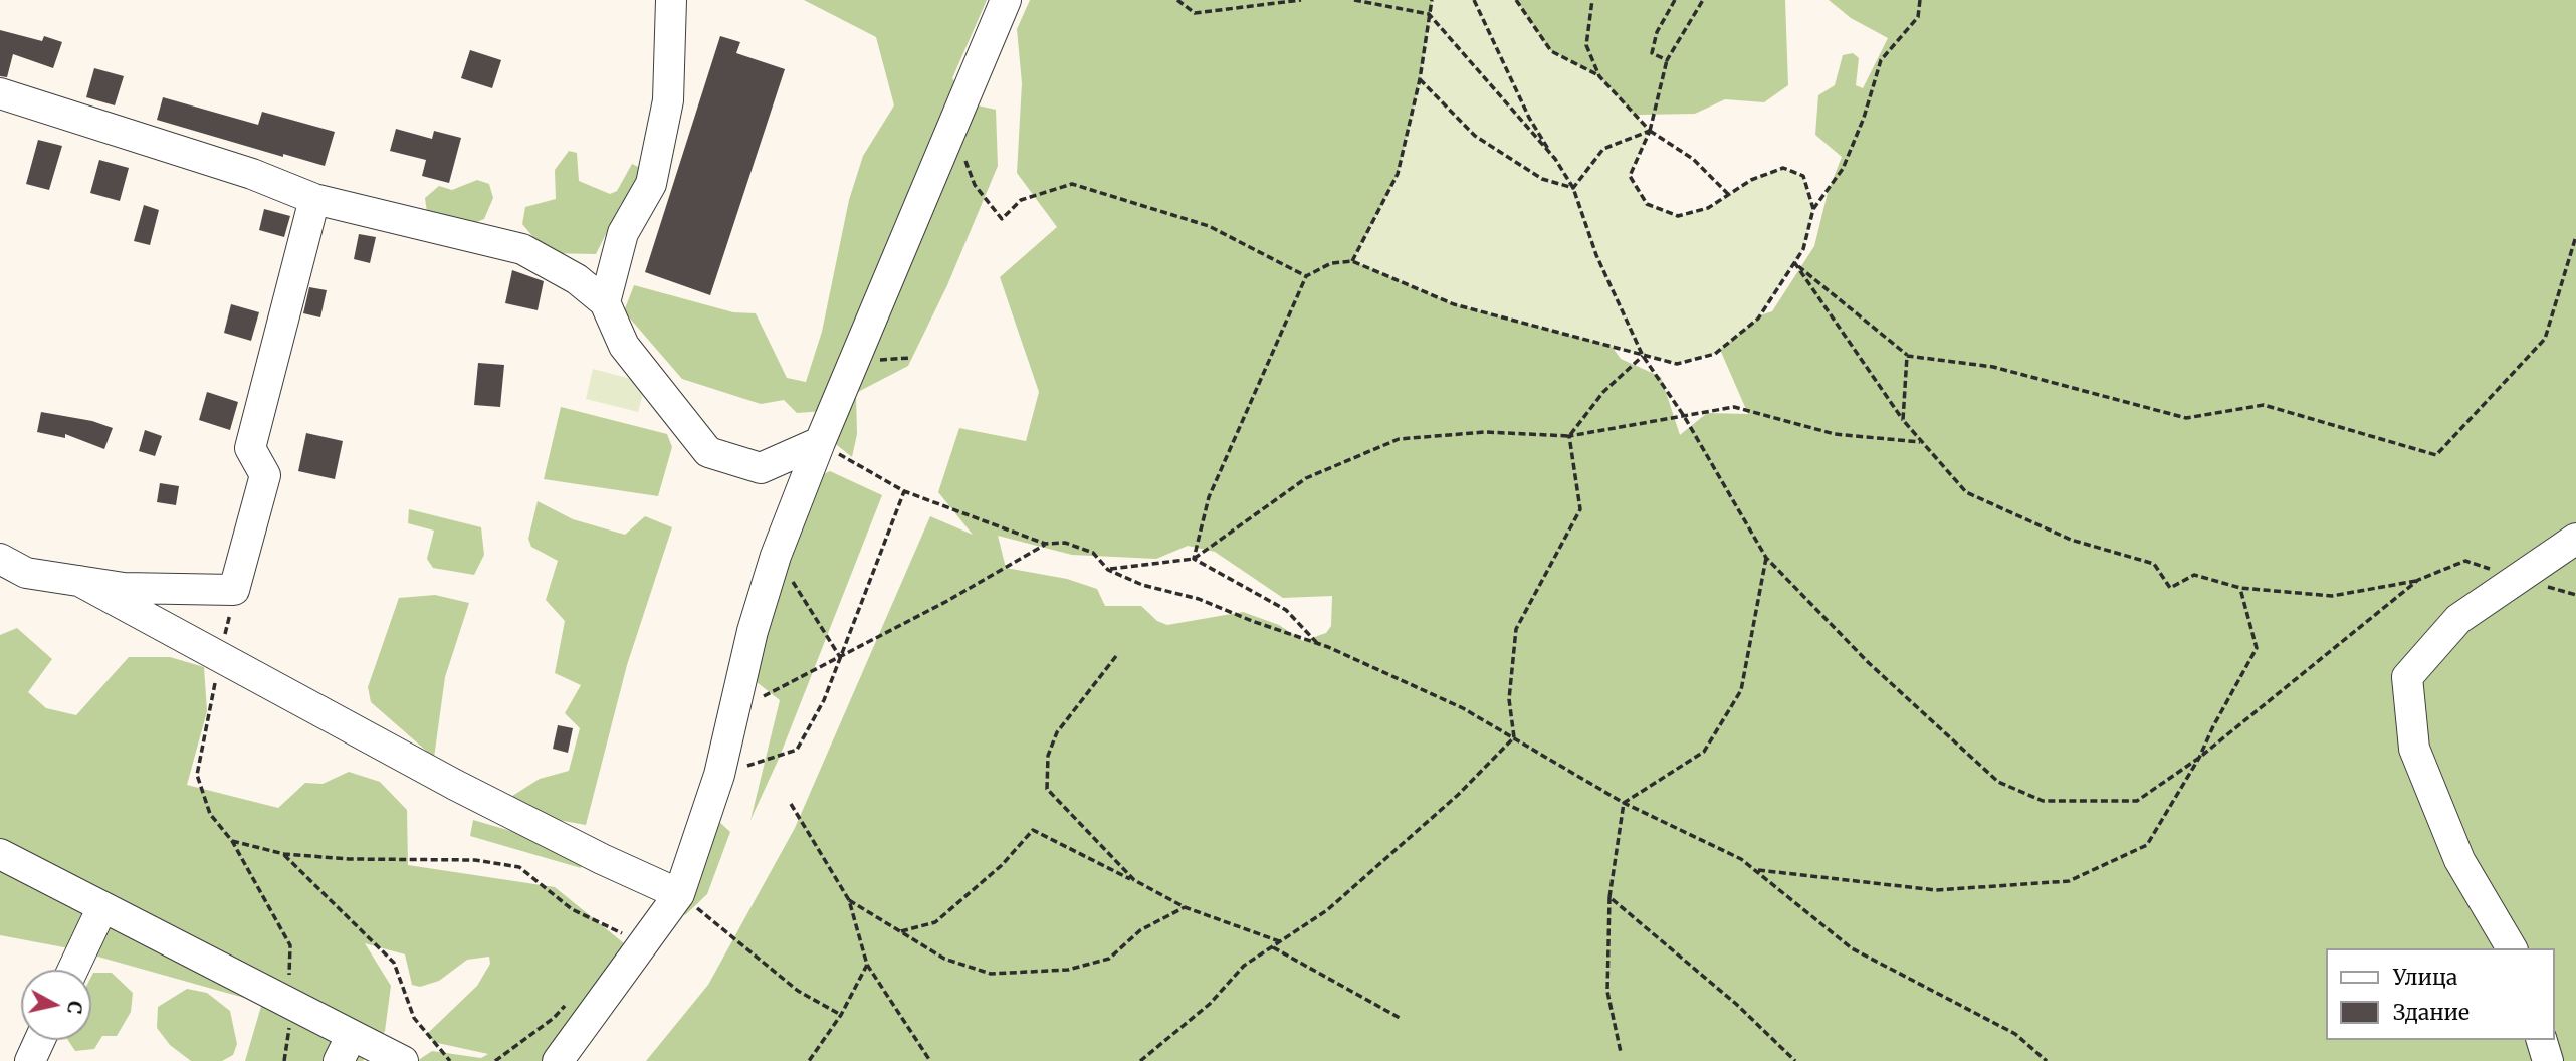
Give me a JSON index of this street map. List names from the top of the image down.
{
  "legend": ["Улица", "Здание"],
  "north": "right"
}
